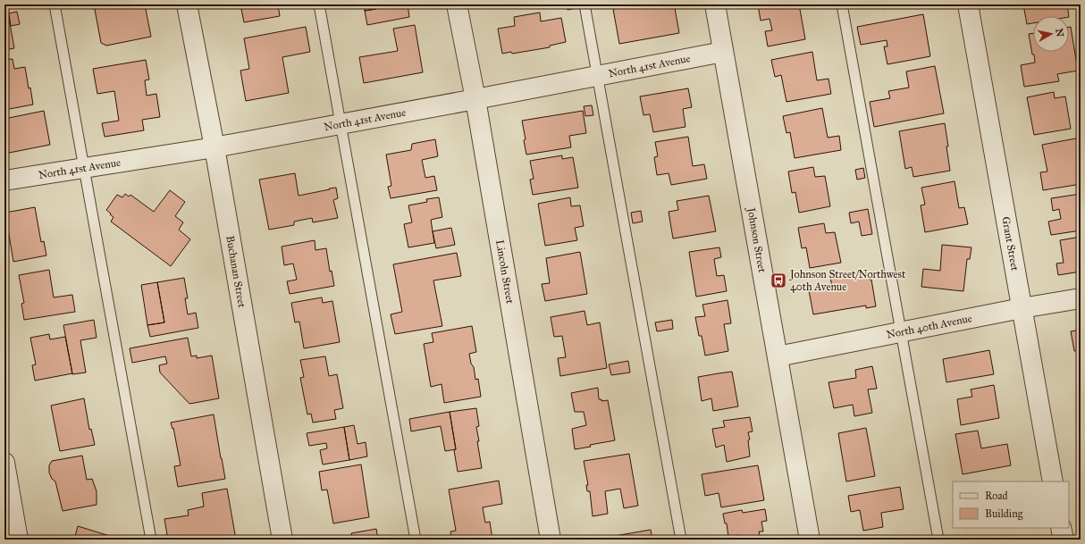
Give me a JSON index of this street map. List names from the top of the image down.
{
  "streets": {
    "street": [
      "North 41st Avenue",
      "Johnson Street",
      "Grant Street",
      "Buchanan Street",
      "Lincoln Street",
      "North 40th Avenue"
    ]
  },
  "crossings": [
    ["North 41st Avenue", "Johnson Street"],
    ["North 41st Avenue", "Buchanan Street"],
    ["North 41st Avenue", "Lincoln Street"],
    ["Johnson Street", "North 40th Avenue"],
    ["Grant Street", "North 40th Avenue"]
  ],
  "places": {
    "bus stop": ["Johnson Street/Northwest 40th Avenue"]
  },
  "legend": ["Road", "Building"],
  "north": "right"
}
